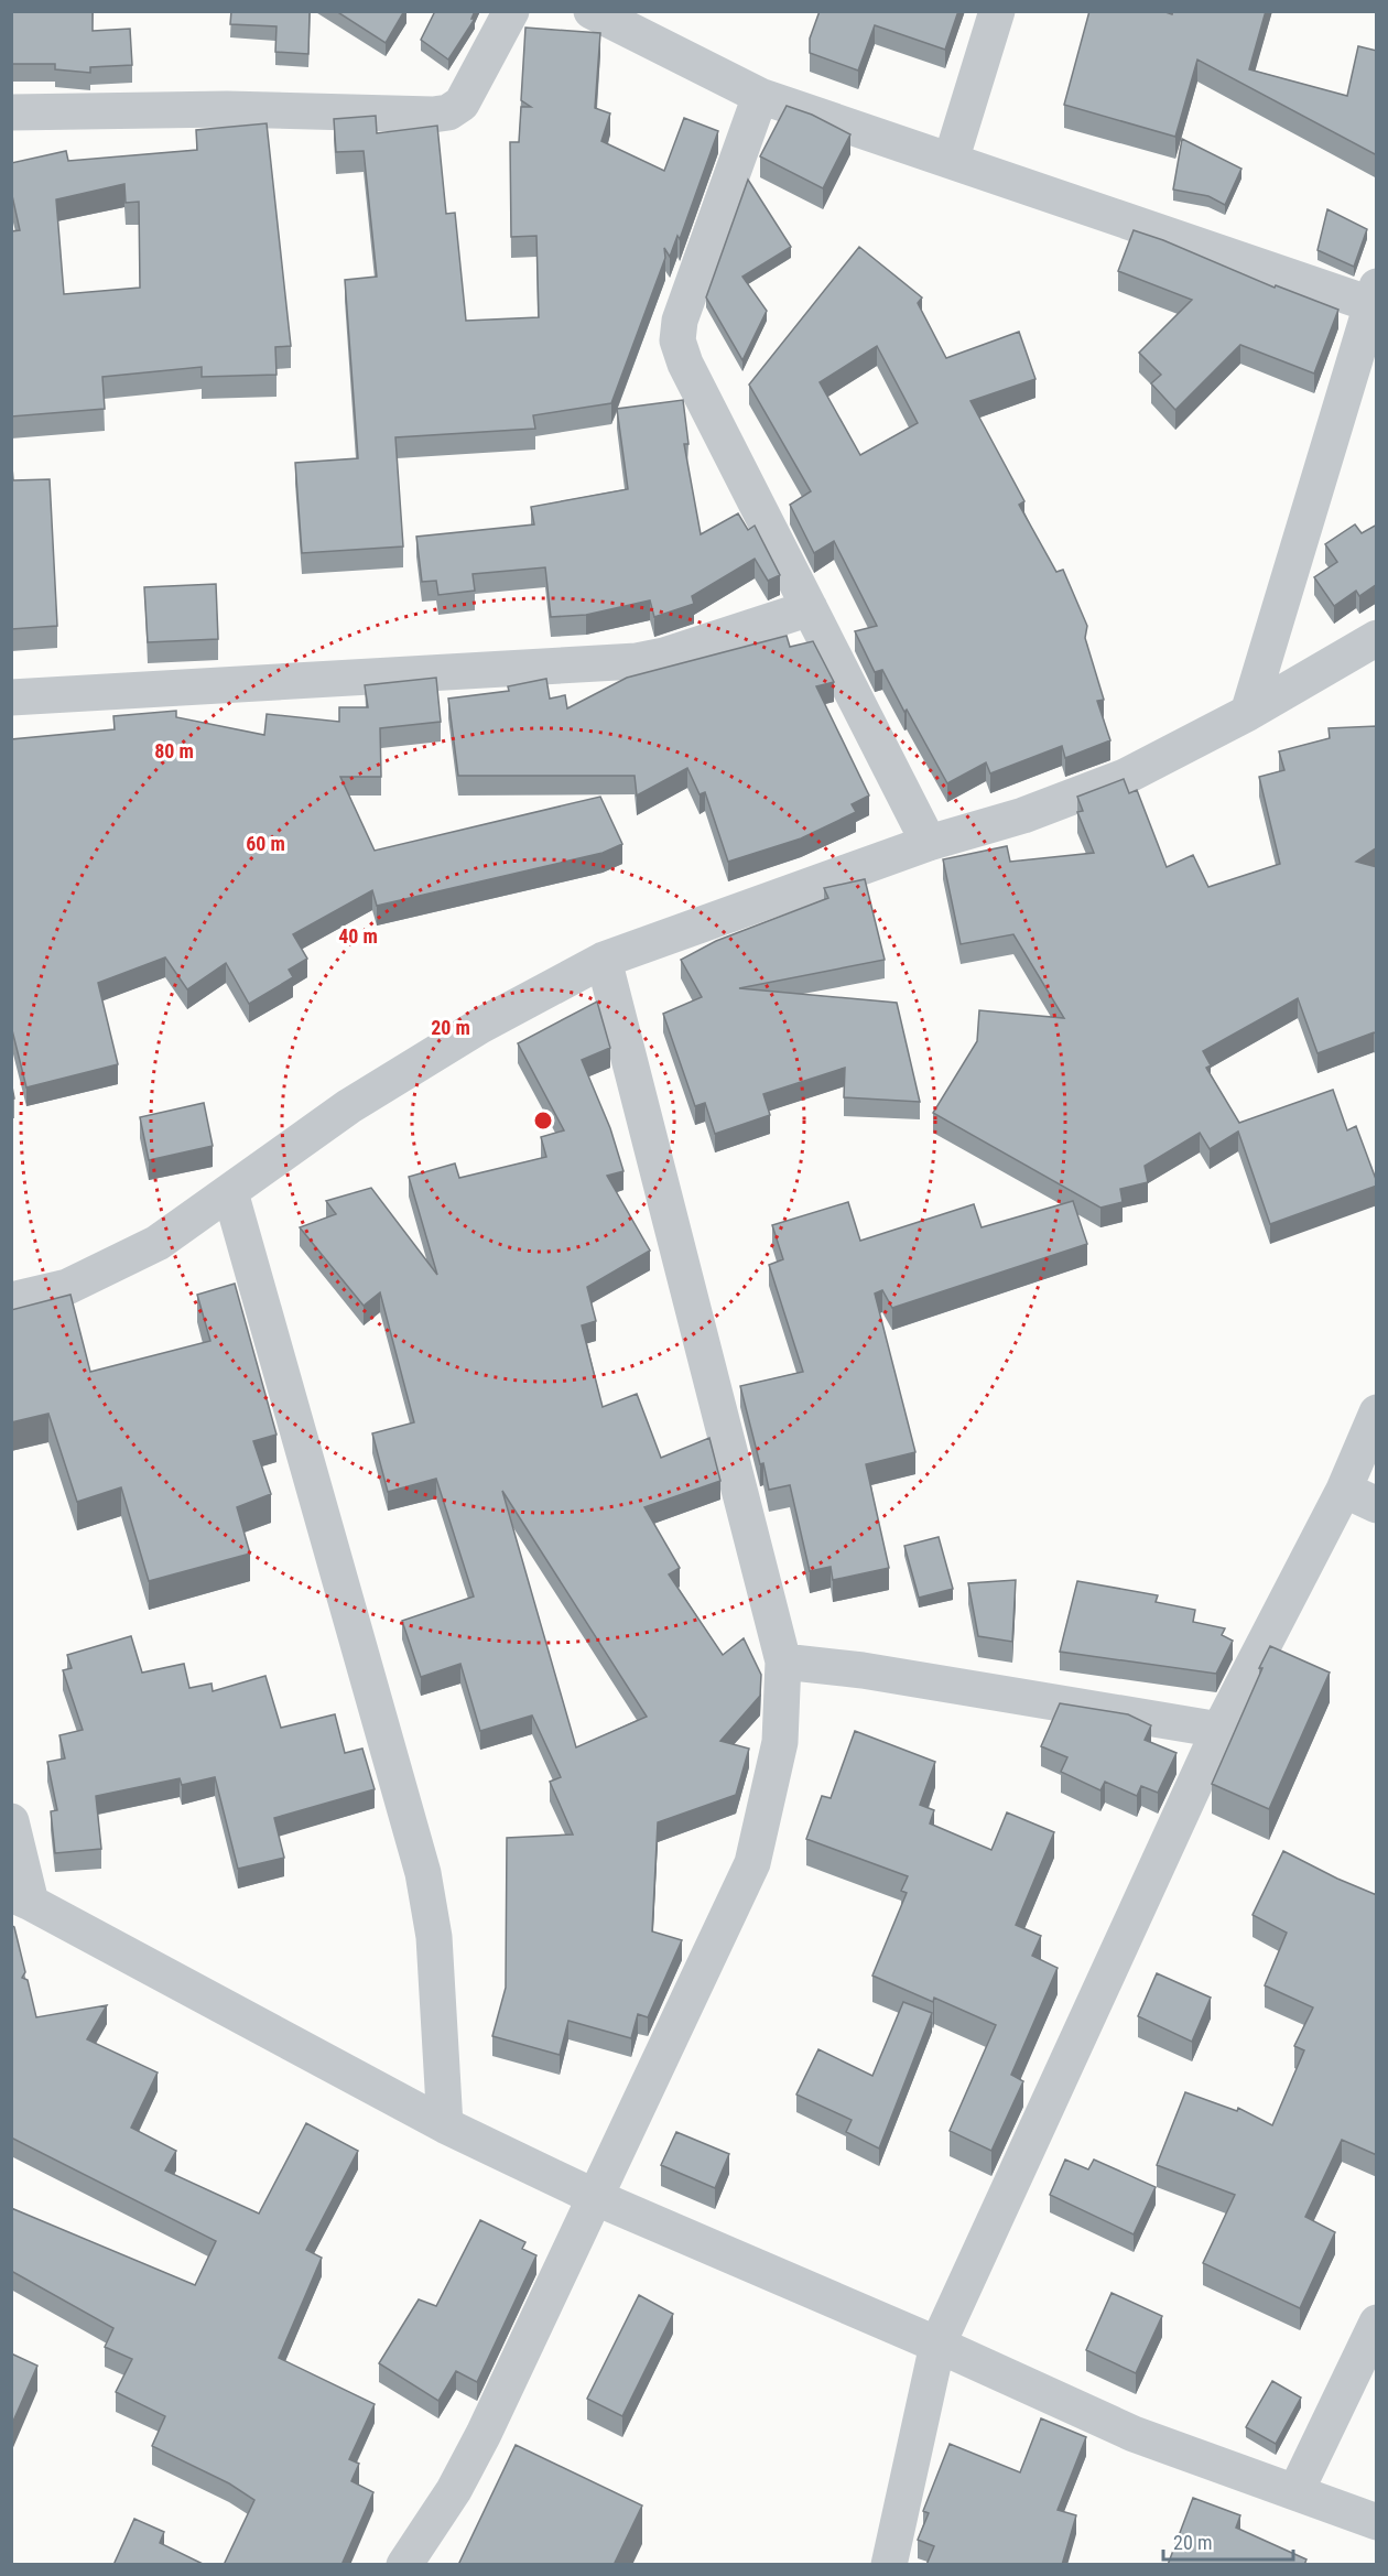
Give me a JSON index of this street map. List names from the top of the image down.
{
  "scale_bar": "20 m",
  "rings": [
    "80 m",
    "60 m",
    "40 m",
    "20 m"
  ]
}
